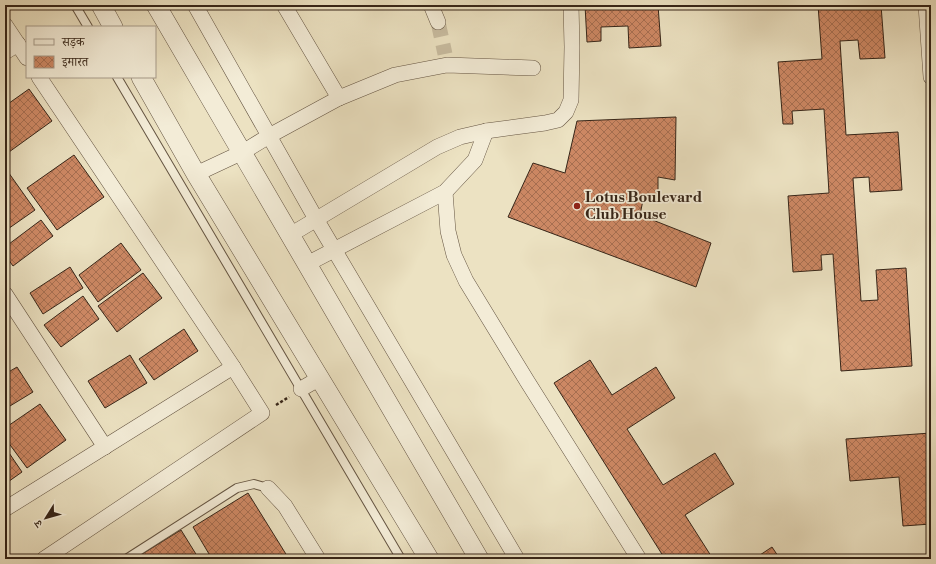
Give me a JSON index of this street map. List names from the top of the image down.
{
  "places": ["Lotus Boulevard Club House"],
  "legend": ["सड़क", "इमारत"],
  "north": "bottom left"
}
